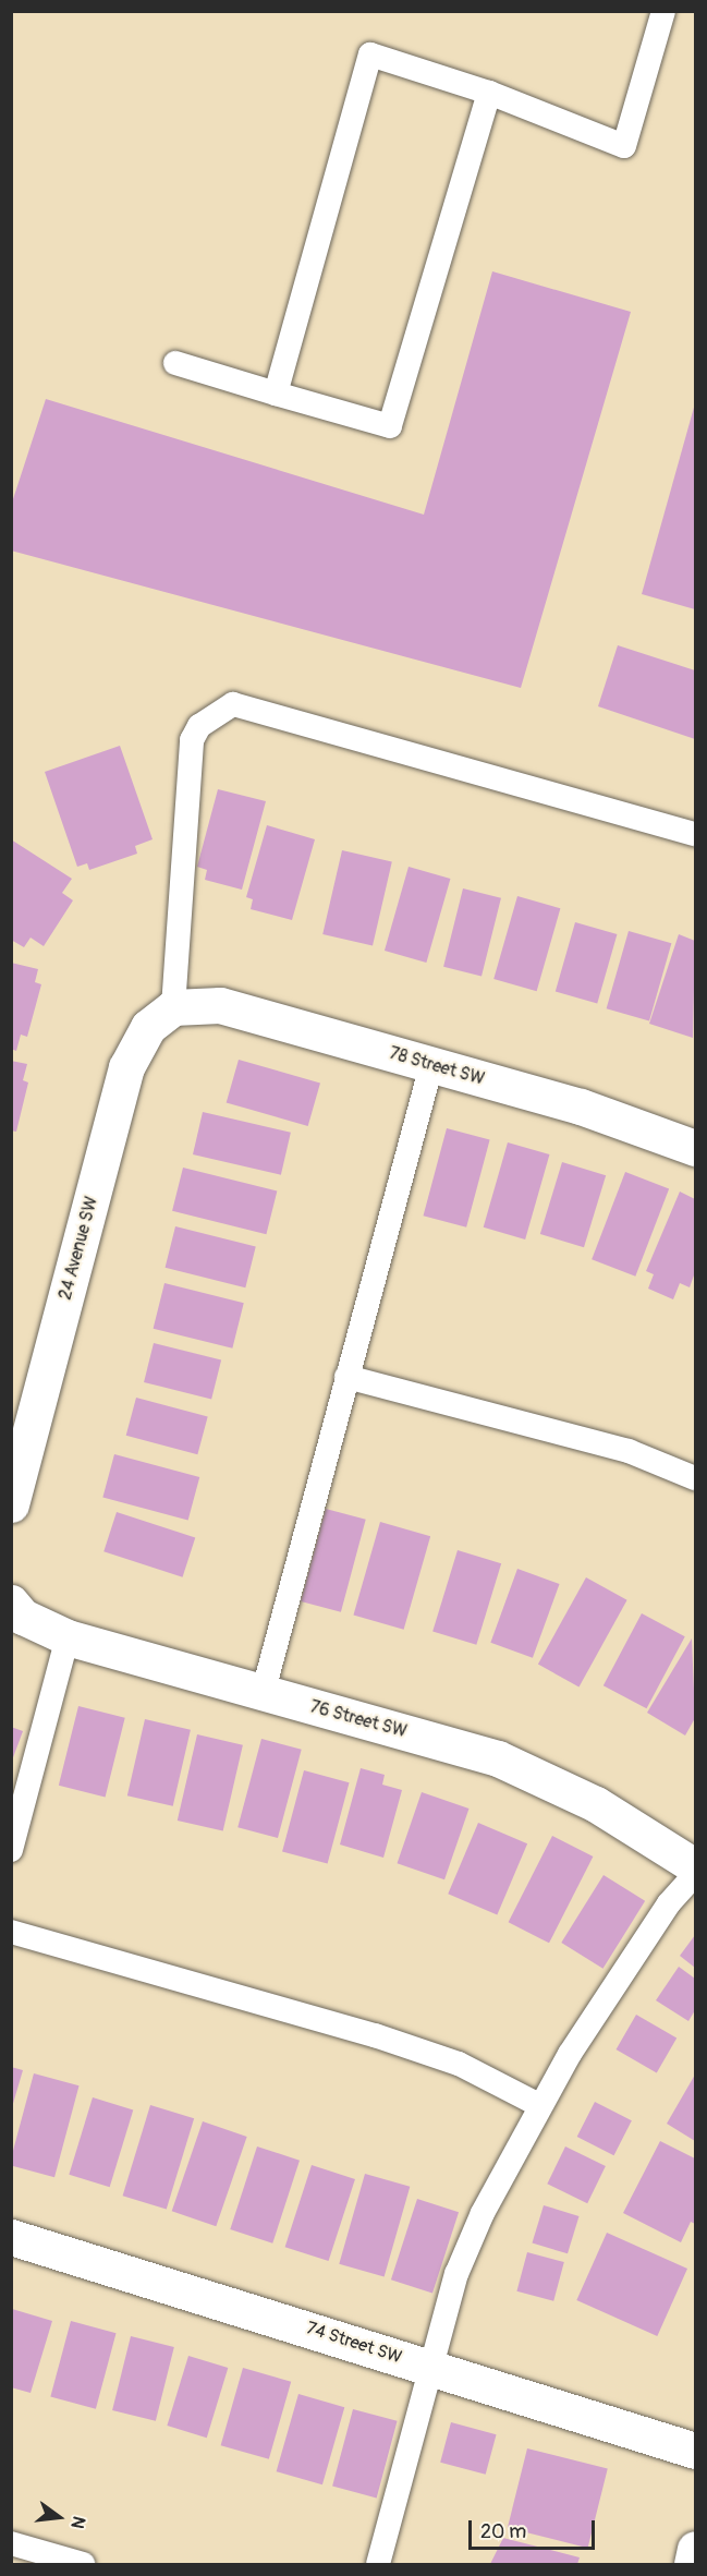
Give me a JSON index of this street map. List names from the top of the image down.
{
  "streets": {
    "street": [
      "78 Street SW",
      "24 Avenue SW",
      "76 Street SW",
      "74 Street SW"
    ]
  },
  "crossings": [
    ["78 Street SW", "24 Avenue SW"]
  ],
  "scale_bar": "20 m",
  "north": "right"
}
